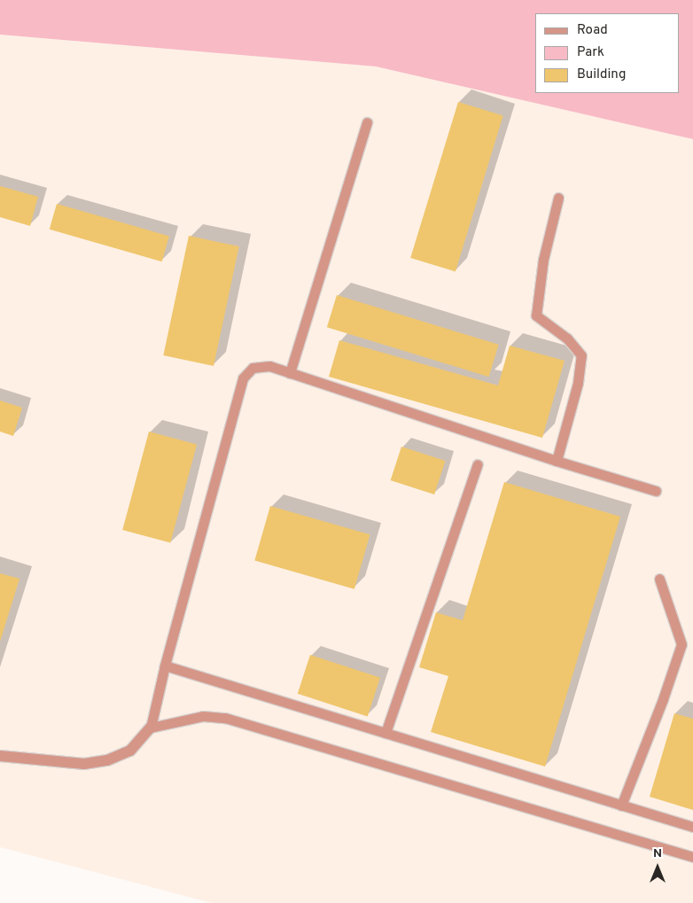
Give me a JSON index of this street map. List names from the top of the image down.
{
  "legend": ["Road", "Park", "Building"],
  "north": "top"
}
